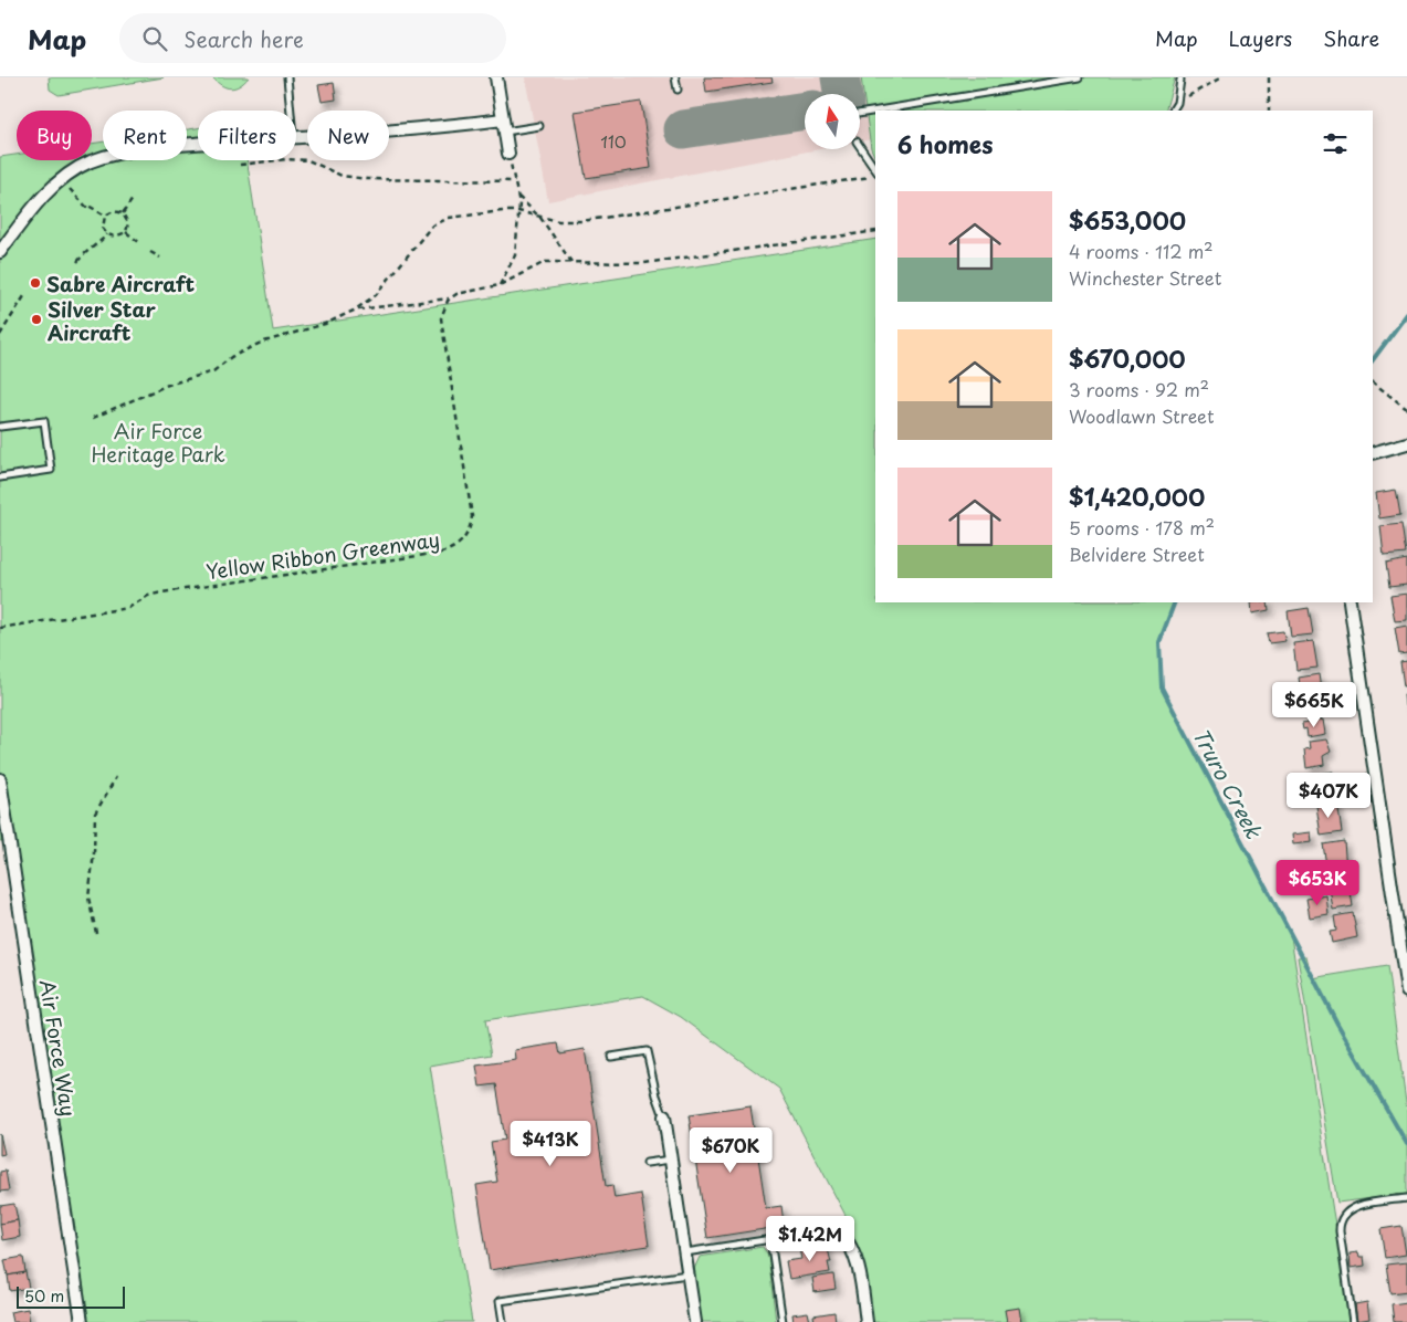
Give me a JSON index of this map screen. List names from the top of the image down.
{
  "streets": {
    "street": ["Air Force Way"],
    "path": ["Yellow Ribbon Greenway"]
  },
  "water": ["Truro Creek"],
  "parks": ["Air Force Heritage Park"],
  "places": ["Sabre Aircraft", "Silver Star Aircraft"],
  "house_numbers": ["110"],
  "scale_bar": "50 m",
  "north": "top",
  "page": {
    "header": "Map",
    "search": "Search here",
    "nav": ["Map", "Layers", "Share"],
    "chip": [
      "Buy",
      "Rent",
      "Filters",
      "New"
    ],
    "heading": "6 homes",
    "list": [
      {
        "name": "$653,000",
        "note": "4 rooms · 112 m² · Winchester Street"
      },
      {
        "name": "$670,000",
        "note": "3 rooms · 92 m² · Woodlawn Street"
      },
      {
        "name": "$1,420,000",
        "note": "5 rooms · 178 m² · Belvidere Street"
      }
    ],
    "price": [
      "$665K",
      "$407K",
      "$653K",
      "$413K",
      "$670K",
      "$1.42M"
    ],
    "scale": "50 m"
  }
}
